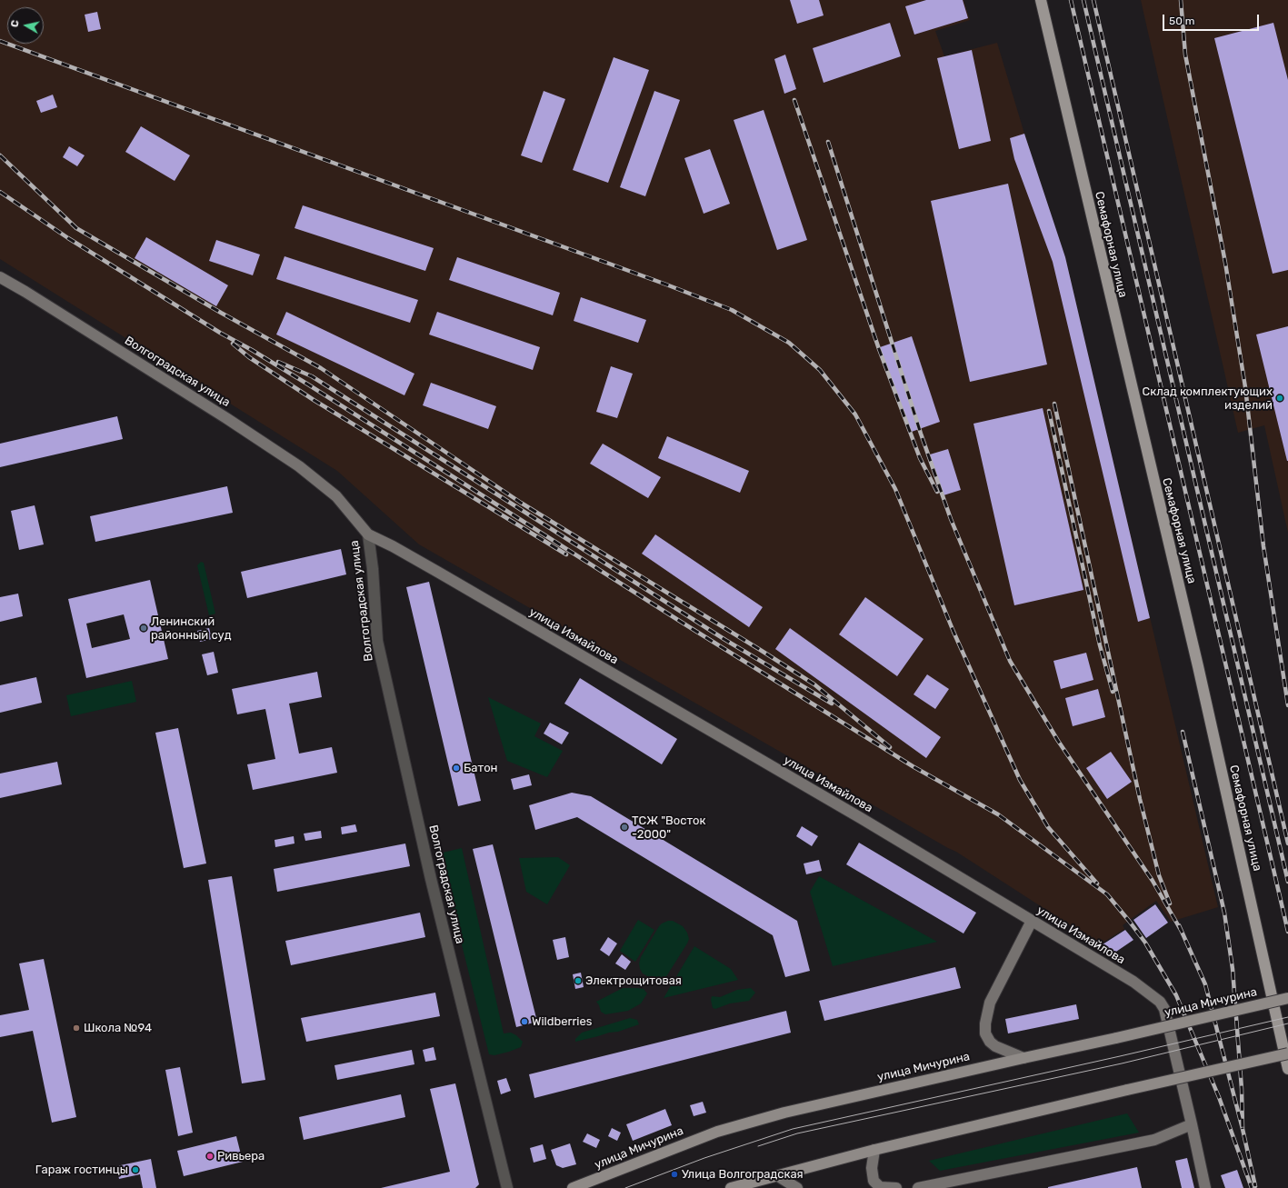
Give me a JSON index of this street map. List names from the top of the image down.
{
  "streets": {
    "highway": ["Семафорная улица"],
    "main road": ["Волгоградская улица", "улица Измайлова", "улица Мичурина"]
  },
  "crossings": [
    ["Волгоградская улица", "улица Измайлова"]
  ],
  "places": [
    "Склад комплектующих изделий",
    "Ленинский районный суд",
    "Батон",
    "ТСЖ \"Восток -2000\"",
    "Электрощитовая",
    "Wildberries",
    "Школа №94",
    "Ривьера",
    "Гараж гостинцы",
    "Улица Волгоградская"
  ],
  "scale_bar": "50 m",
  "north": "left"
}
